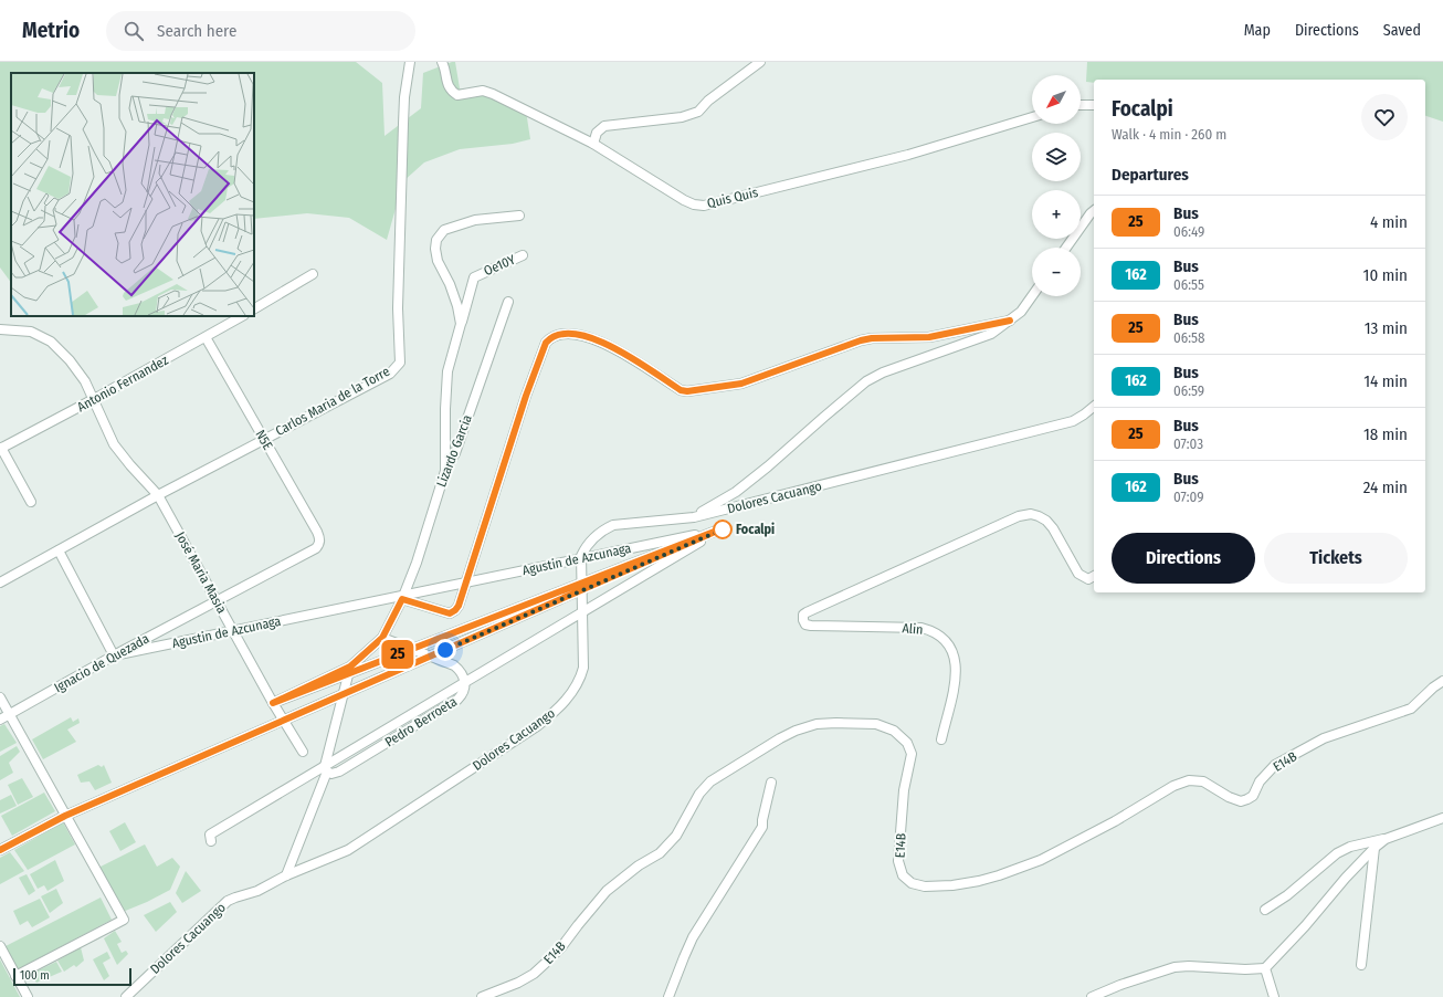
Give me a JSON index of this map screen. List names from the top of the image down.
{
  "streets": {
    "street": [
      "Quis Quis",
      "Oe10Y",
      "Antonio Fernandez",
      "Carlos Maria de la Torre",
      "N5E",
      "Lizardo Garcia",
      "Dolores Cacuango",
      "Agustin de Azcunaga",
      "José Maria Masia",
      "Alin",
      "Ignacio de Quezada",
      "Pedro Berroeta",
      "E14B"
    ]
  },
  "crossings": [
    ["Oe10Y", "Lizardo Garcia"],
    ["Antonio Fernandez", "N5E"],
    ["Antonio Fernandez", "José Maria Masia"],
    ["Carlos Maria de la Torre", "N5E"],
    ["Carlos Maria de la Torre", "José Maria Masia"],
    ["N5E", "Ignacio de Quezada"],
    ["Lizardo Garcia", "Dolores Cacuango"],
    ["Lizardo Garcia", "Agustin de Azcunaga"],
    ["Lizardo Garcia", "José Maria Masia"],
    ["Lizardo Garcia", "Pedro Berroeta"],
    ["Dolores Cacuango", "Agustin de Azcunaga"],
    ["Agustin de Azcunaga", "José Maria Masia"],
    ["Agustin de Azcunaga", "Ignacio de Quezada"],
    ["José Maria Masia", "Ignacio de Quezada"]
  ],
  "places": ["Focalpi"],
  "lines": ["bus line 25"],
  "scale_bar": "100 m",
  "north": "bottom left",
  "page": {
    "header": "Metrio",
    "search": "Search here",
    "nav": ["Map", "Directions", "Saved"],
    "on_map": "25",
    "map_buttons": ["+", "−"],
    "heading": [
      ["Focalpi", "Walk · 4 min · 260 m"],
      "Departures"
    ],
    "list": [
      {
        "mark": "25",
        "name": "Bus",
        "note": "06:49",
        "value": "4 min"
      },
      {
        "mark": "162",
        "name": "Bus",
        "note": "06:55",
        "value": "10 min"
      },
      {
        "mark": "25",
        "name": "Bus",
        "note": "06:58",
        "value": "13 min"
      },
      {
        "mark": "162",
        "name": "Bus",
        "note": "06:59",
        "value": "14 min"
      },
      {
        "mark": "25",
        "name": "Bus",
        "note": "07:03",
        "value": "18 min"
      },
      {
        "mark": "162",
        "name": "Bus",
        "note": "07:09",
        "value": "24 min"
      }
    ],
    "buttons": ["Directions", "Tickets"],
    "scale": "100 m"
  }
}
